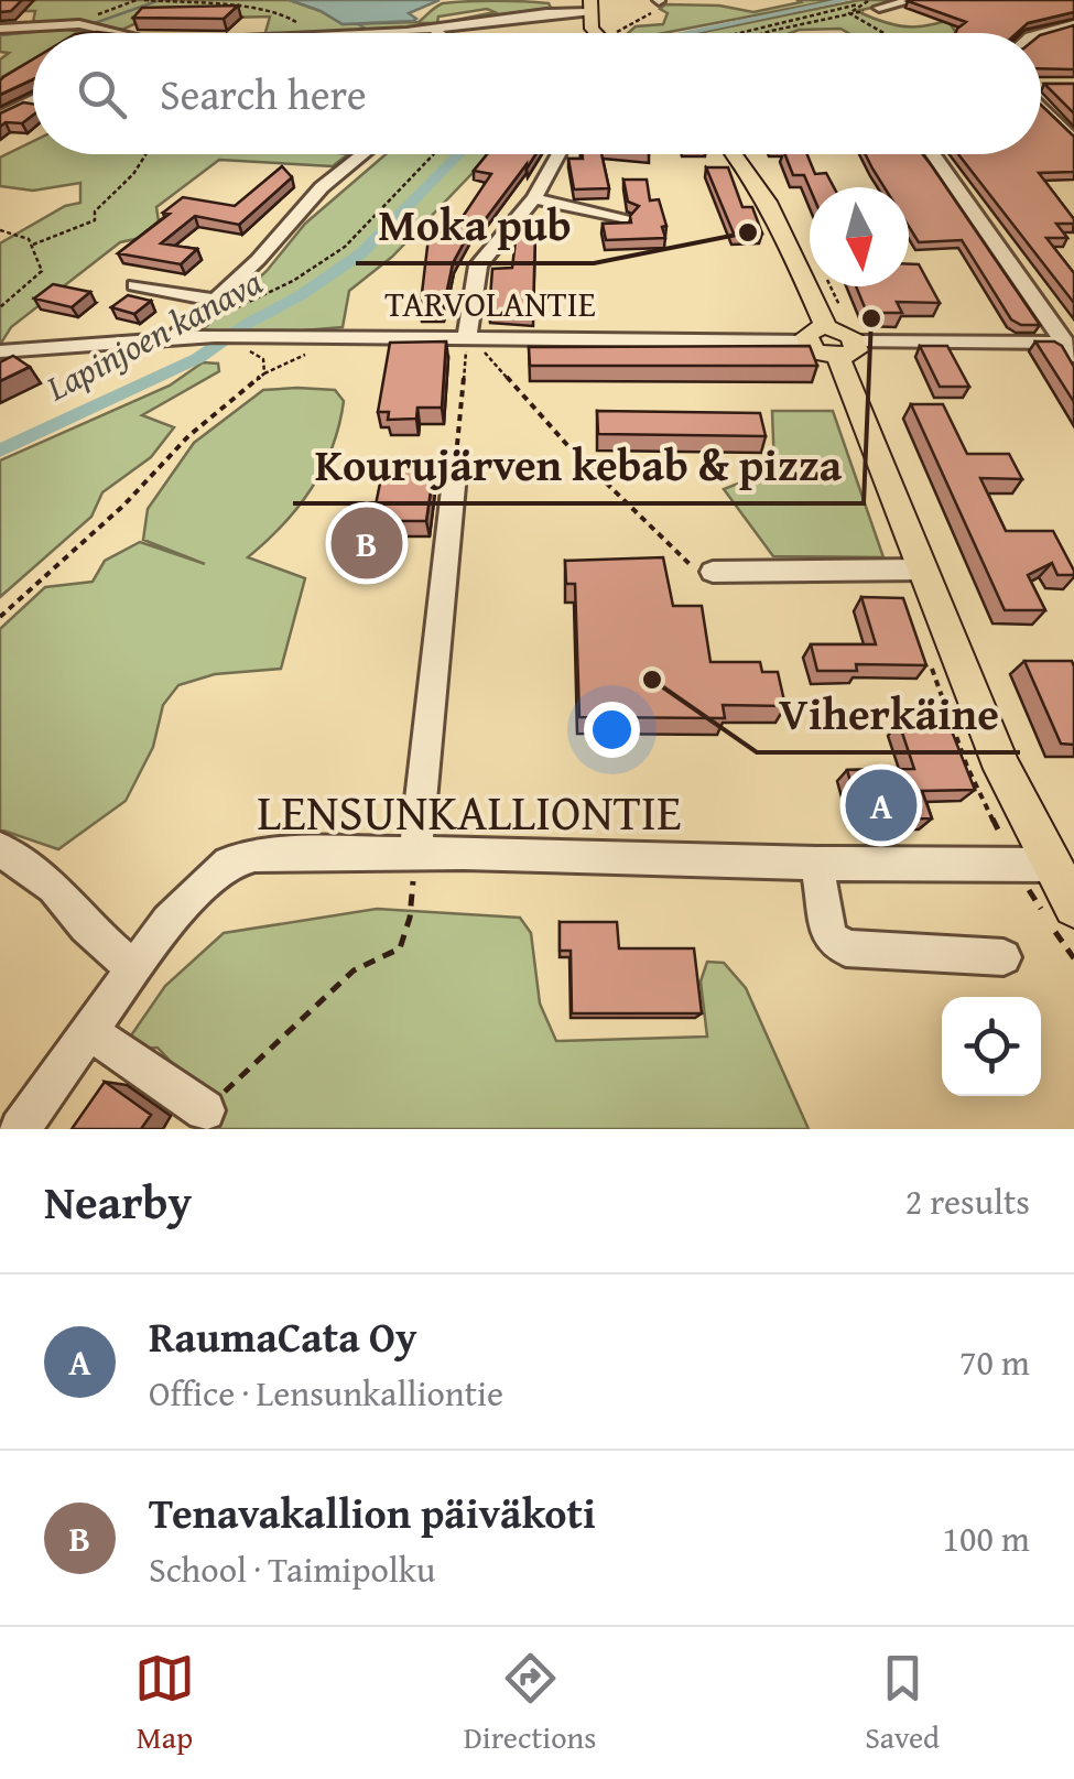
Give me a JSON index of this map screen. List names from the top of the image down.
{
  "streets": {
    "street": ["TARVOLANTIE", "LENSUNKALLIONTIE"]
  },
  "water": ["Lapinjoen kanava"],
  "places": ["Moka pub", "Kourujärven kebab & pizza", "Viherkäine"],
  "north": "bottom",
  "page": {
    "search": "Search here",
    "pins": ["B", "A"],
    "heading": ["Nearby", "2 results"],
    "list": [
      {
        "mark": "A",
        "name": "RaumaCata Oy",
        "note": "Office · Lensunkalliontie",
        "value": "70 m"
      },
      {
        "mark": "B",
        "name": "Tenavakallion päiväkoti",
        "note": "School · Taimipolku",
        "value": "100 m"
      }
    ],
    "nav": ["Map", "Directions", "Saved"]
  }
}
